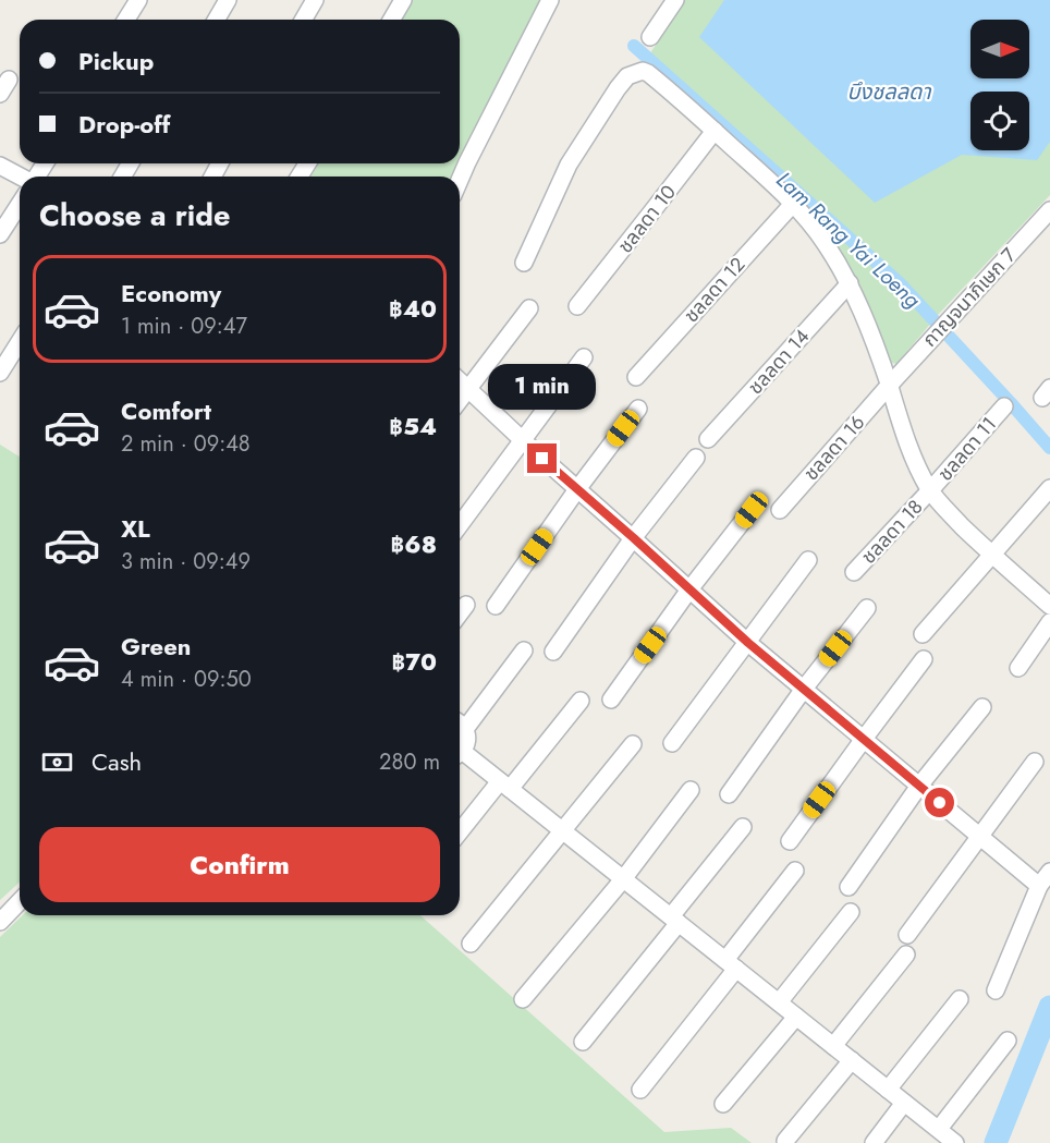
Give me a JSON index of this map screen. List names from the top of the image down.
{
  "streets": {
    "street": [
      "ชลลดา 10",
      "ชลลดา 12",
      "กาญจนาภิเษก 7",
      "ชลลดา 14",
      "ชลลดา 16",
      "ชลลดา 11",
      "ชลลดา 18"
    ]
  },
  "crossings": [
    ["กาญจนาภิเษก 7", "ชลลดา 16"],
    ["ชลลดา 11", "ชลลดา 18"]
  ],
  "water": ["บึงชลลดา", "Lam Rang Yai Loeng"],
  "north": "right",
  "page": {
    "banner": ["Pickup", "Drop-off"],
    "heading": "Choose a ride",
    "list": [
      {
        "name": "Economy",
        "note": "1 min · 09:47",
        "value": "฿40"
      },
      {
        "name": "Comfort",
        "note": "2 min · 09:48",
        "value": "฿54"
      },
      {
        "name": "XL",
        "note": "3 min · 09:49",
        "value": "฿68"
      },
      {
        "name": "Green",
        "note": "4 min · 09:50",
        "value": "฿70"
      }
    ],
    "bubble": "1 min",
    "pay": ["Cash", "280 m"],
    "buttons": "Confirm"
  }
}
